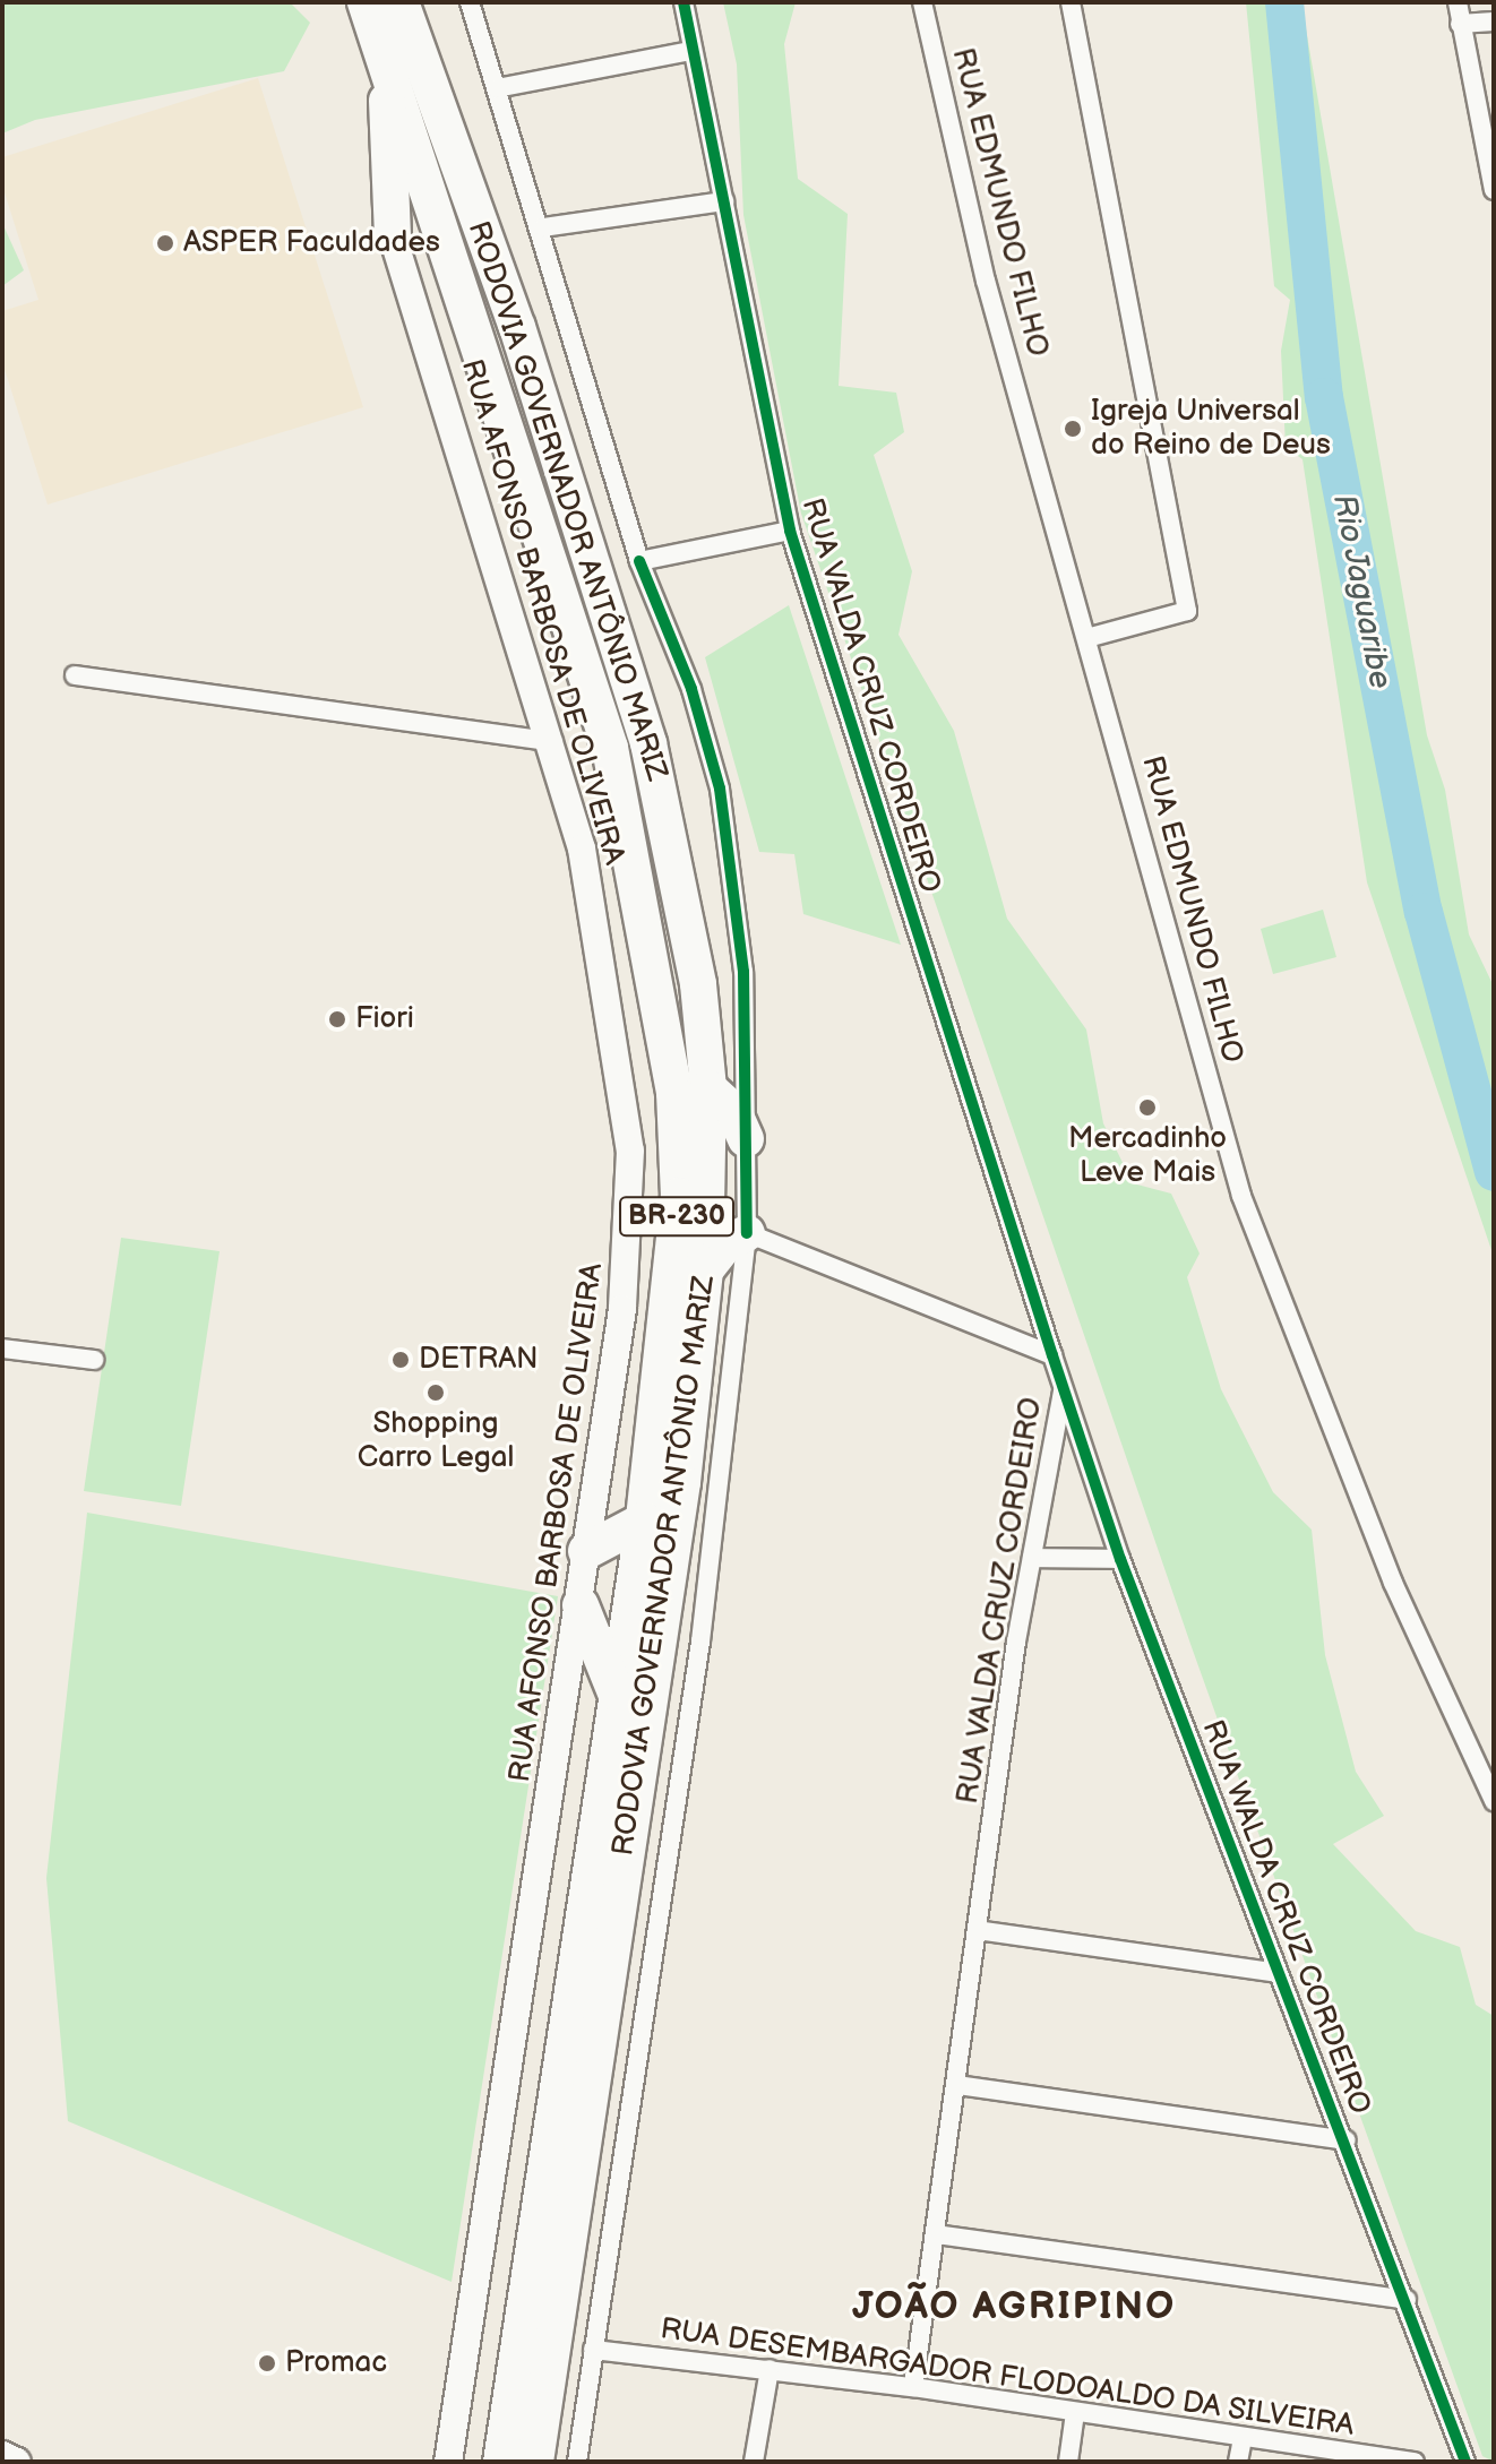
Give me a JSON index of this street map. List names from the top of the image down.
{
  "streets": {
    "highway": ["RODOVIA GOVERNADOR ANTÔNIO MARIZ", "BR-230"],
    "street": [
      "RUA EDMUNDO FILHO",
      "RUA AFONSO BARBOSA DE OLIVEIRA",
      "RUA VALDA CRUZ CORDEIRO",
      "RUA WALDA CRUZ CORDEIRO",
      "RUA DESEMBARGADOR FLODOALDO DA SILVEIRA"
    ]
  },
  "crossings": [
    ["RUA VALDA CRUZ CORDEIRO", "RUA WALDA CRUZ CORDEIRO"],
    ["RUA VALDA CRUZ CORDEIRO", "RUA DESEMBARGADOR FLODOALDO DA SILVEIRA"]
  ],
  "districts": ["JOÃO AGRIPINO"],
  "water": ["Rio Jaguaribe"],
  "places": [
    "ASPER Faculdades",
    "Igreja Universal do Reino de Deus",
    "Fiori",
    "Mercadinho Leve Mais",
    "DETRAN",
    "Shopping Carro Legal",
    "Promac"
  ]
}
